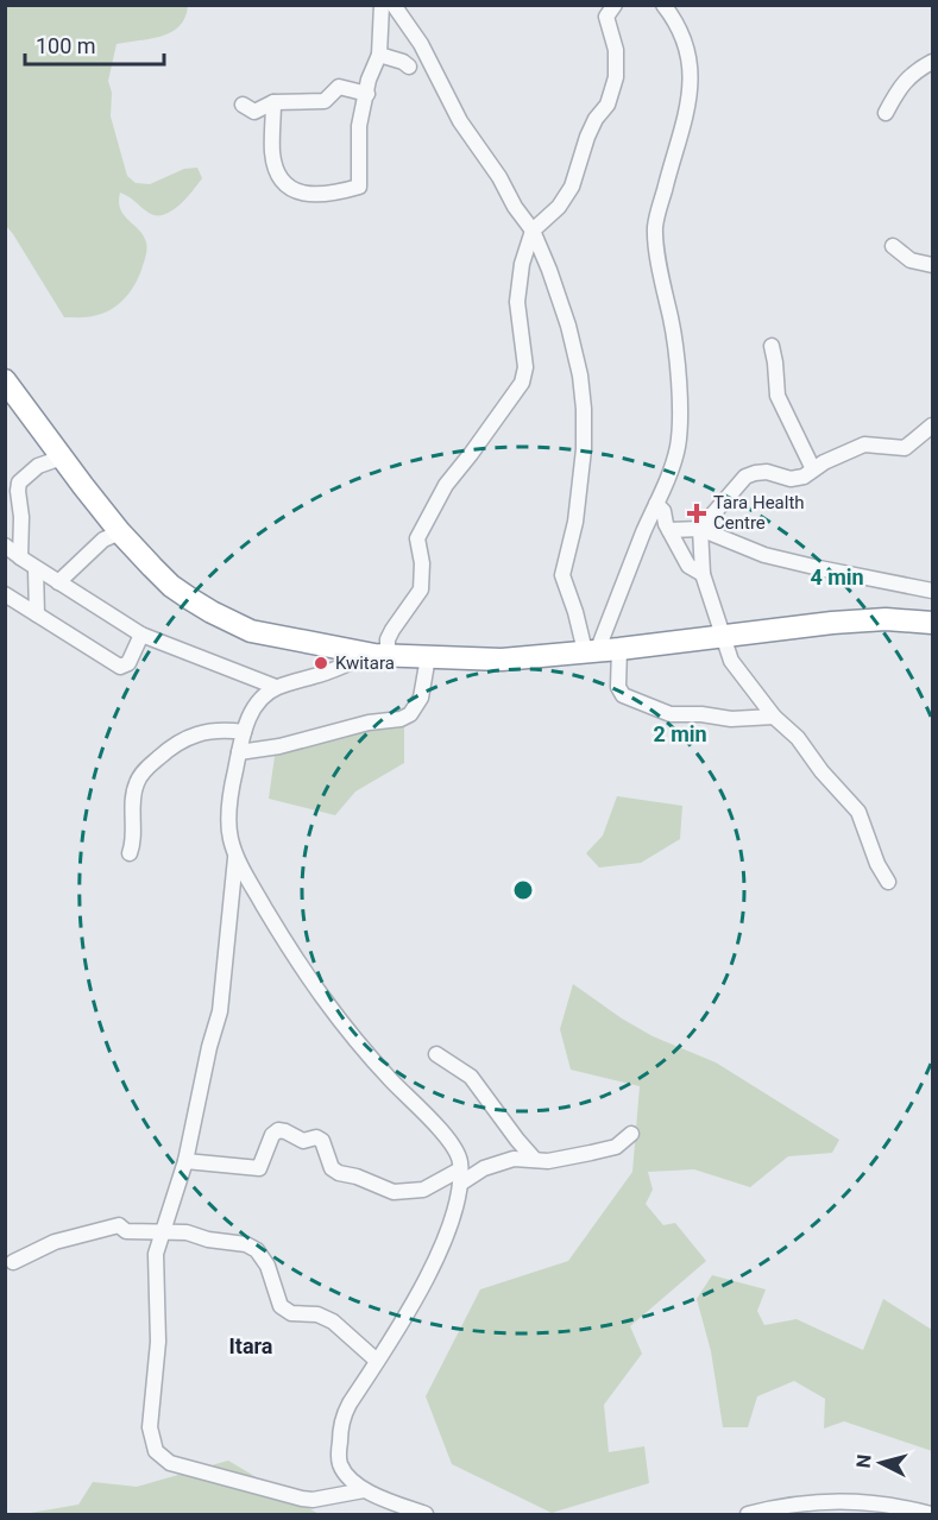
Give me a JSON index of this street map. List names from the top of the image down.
{
  "districts": ["Itara"],
  "places": {
    "health": ["Tara Health Centre"],
    "other": ["Kwitara"]
  },
  "scale_bar": "100 m",
  "north": "left",
  "rings": ["4 min", "2 min"]
}
